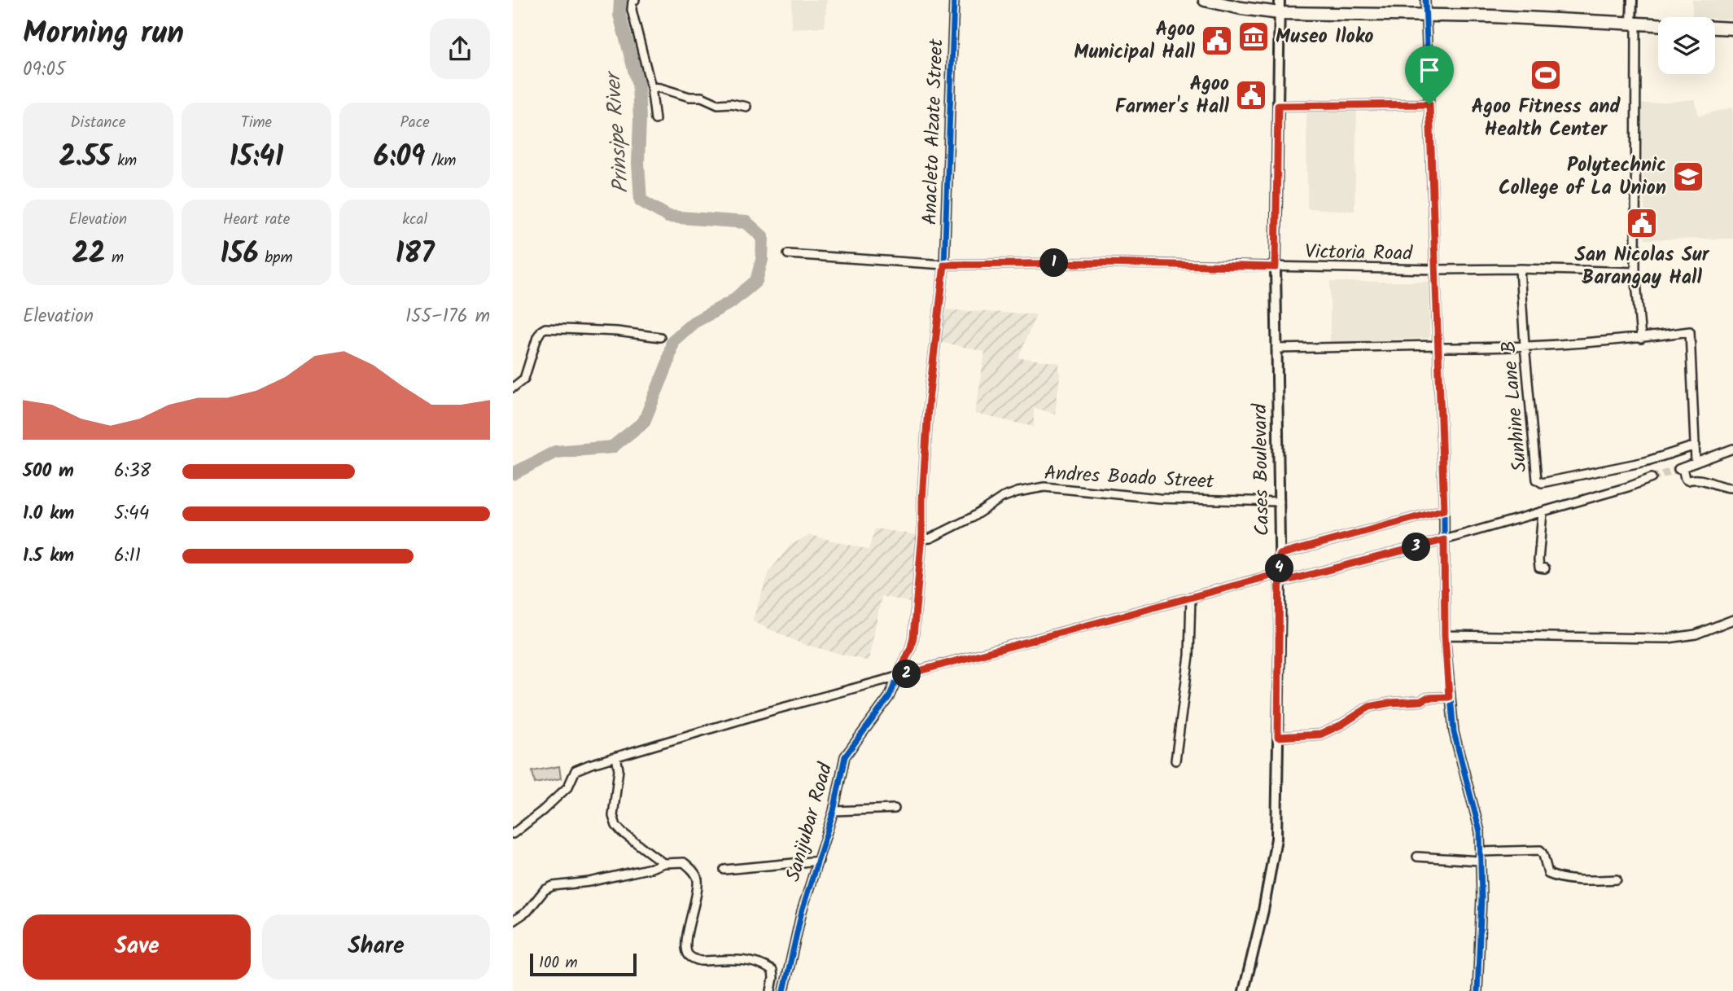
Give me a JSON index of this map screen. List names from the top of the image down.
{
  "streets": {
    "street": [
      "Anacleto Alzate Street",
      "Victoria Road",
      "Sunhine Lane B",
      "Cases Boulevard",
      "Andres Boado Street",
      "Sanijubar Road"
    ]
  },
  "crossings": [
    ["Anacleto Alzate Street", "Victoria Road"],
    ["Anacleto Alzate Street", "Andres Boado Street"],
    ["Anacleto Alzate Street", "Sanijubar Road"],
    ["Victoria Road", "Sunhine Lane B"],
    ["Victoria Road", "Cases Boulevard"],
    ["Cases Boulevard", "Andres Boado Street"],
    ["Andres Boado Street", "Sanijubar Road"]
  ],
  "water": ["Prinsipe River"],
  "places": {
    "museum": ["Museo Iloko"],
    "public building": ["Agoo Municipal Hall", "Agoo Farmer's Hall", "San Nicolas Sur Barangay Hall"],
    "sports": ["Agoo Fitness and Health Center"],
    "school or university": ["Polytechnic College of La Union"]
  },
  "scale_bar": "100 m",
  "page": {
    "heading": ["Morning run", "09:05"],
    "stats": [
      ["Distance", "2.55 km"],
      ["Time", "15:41"],
      ["Pace", "6:09 /km"],
      ["Elevation", "22 m"],
      ["Heart rate", "156 bpm"],
      ["kcal", "187"]
    ],
    "pins": [
      "1",
      "3",
      "4",
      "2"
    ],
    "chart": ["Elevation", "155–176 m"],
    "list": [
      {
        "name": "500 m",
        "note": "6:38"
      },
      {
        "name": "1.0 km",
        "note": "5:44"
      },
      {
        "name": "1.5 km",
        "note": "6:11"
      }
    ],
    "buttons": ["Save", "Share"],
    "scale": "100 m"
  }
}
